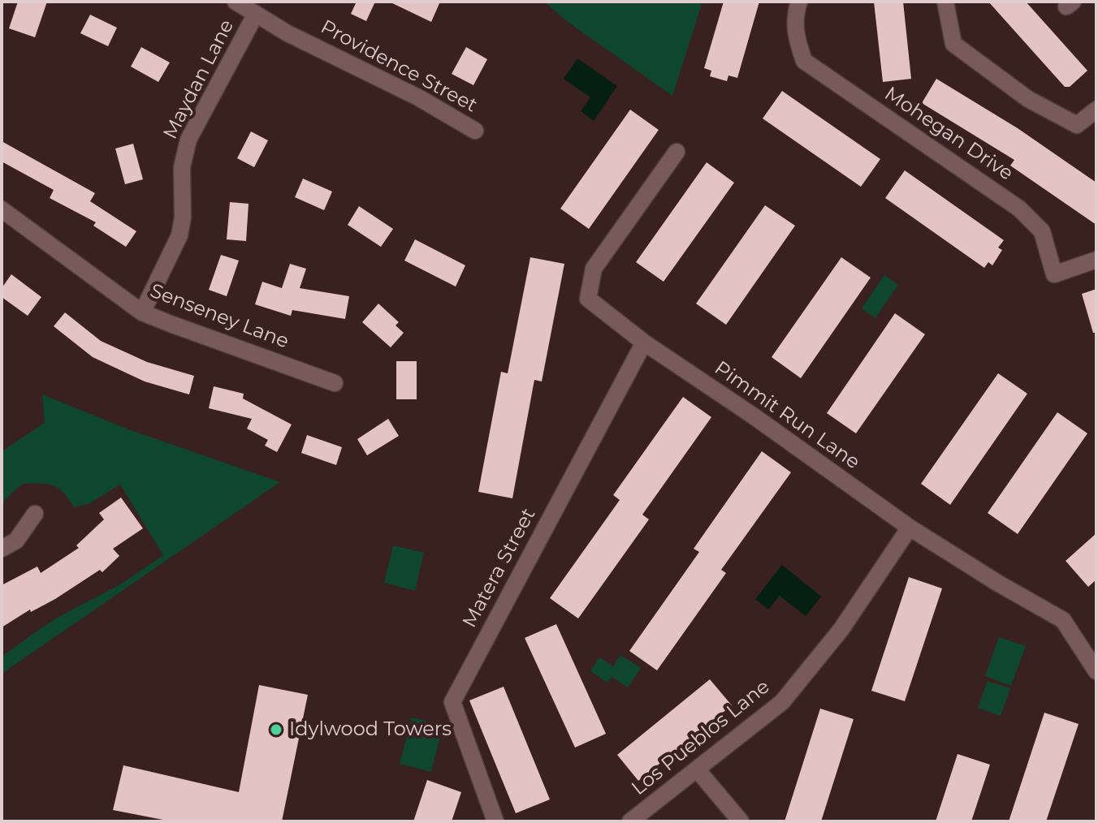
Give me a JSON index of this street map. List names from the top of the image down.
{
  "streets": {
    "street": [
      "Providence Street",
      "Maydan Lane",
      "Mohegan Drive",
      "Senseney Lane",
      "Pimmit Run Lane",
      "Matera Street",
      "Los Pueblos Lane"
    ]
  },
  "crossings": [
    ["Providence Street", "Maydan Lane"],
    ["Maydan Lane", "Senseney Lane"],
    ["Pimmit Run Lane", "Matera Street"],
    ["Pimmit Run Lane", "Los Pueblos Lane"]
  ],
  "places": ["Idylwood Towers"]
}
